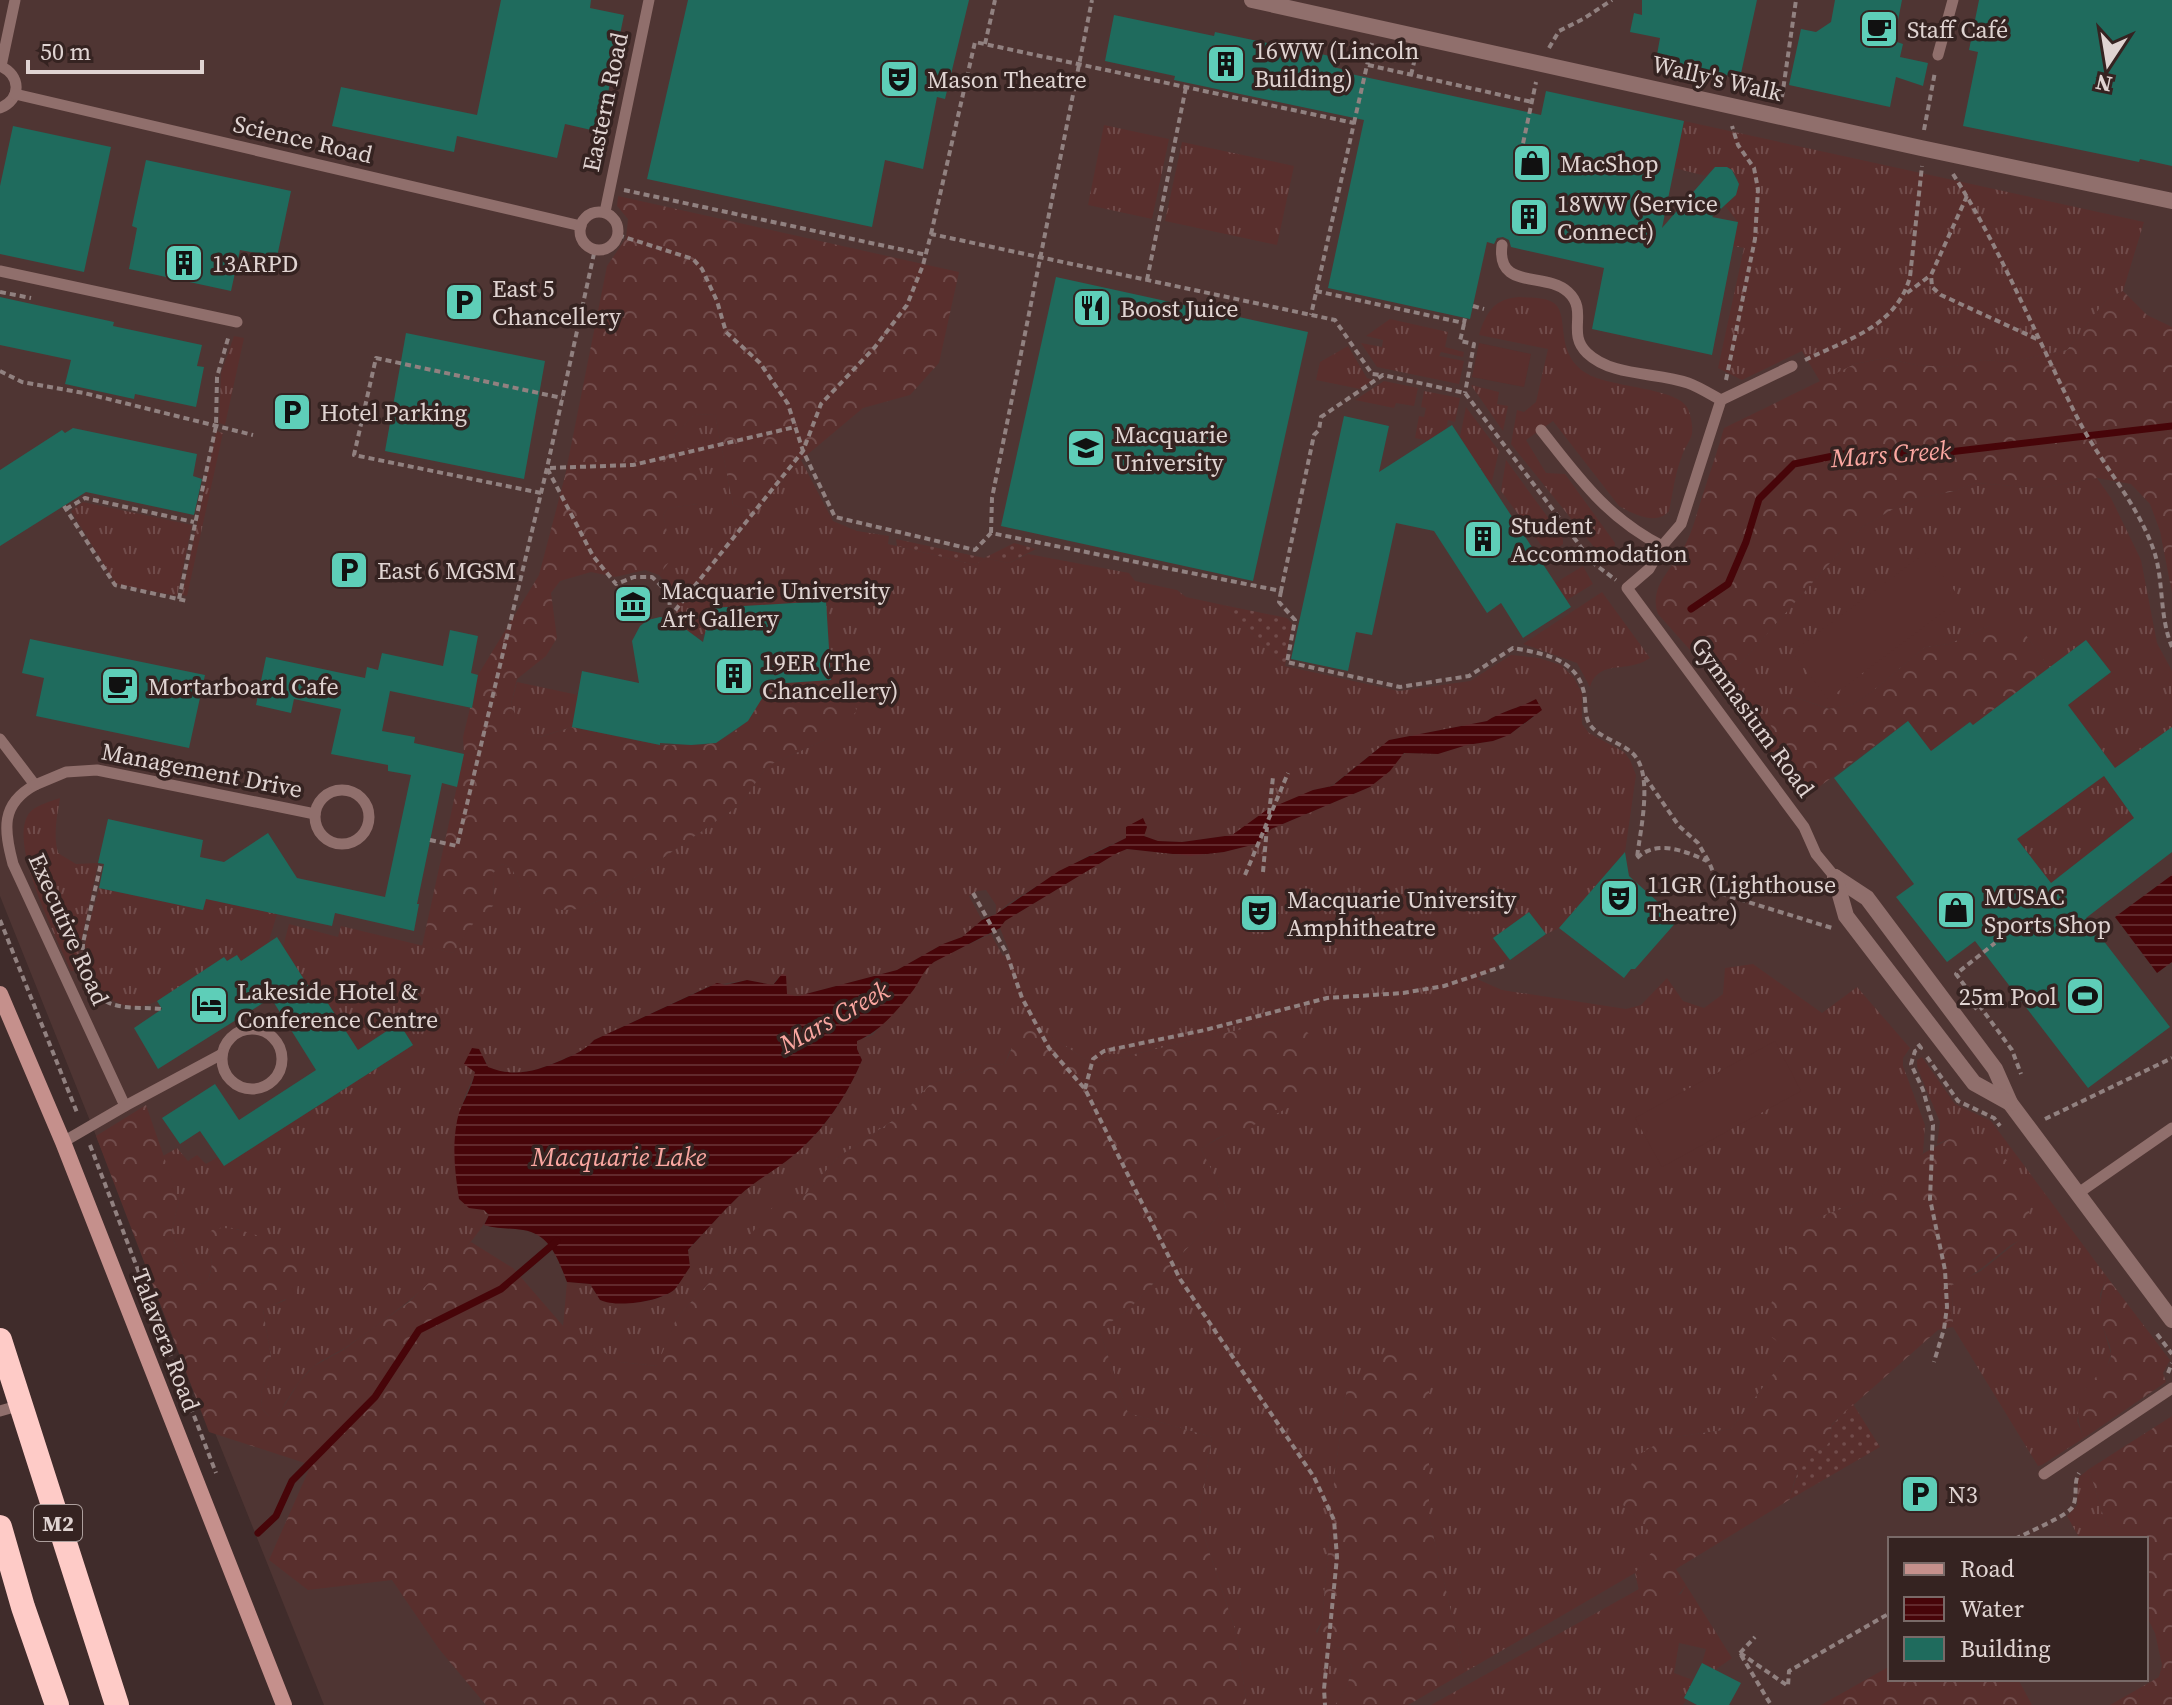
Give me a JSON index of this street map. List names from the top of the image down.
{
  "streets": {
    "highway": ["M2"],
    "street": ["Wally's Walk", "Gymnasium Road", "Talavera Road"],
    "lane": [
      "Eastern Road",
      "Science Road",
      "Management Drive",
      "Executive Road"
    ]
  },
  "crossings": [
    ["Eastern Road", "Science Road"],
    ["Management Drive", "Executive Road"]
  ],
  "water": ["Mars Creek", "Macquarie Lake"],
  "places": {
    "cafe": ["Staff Café", "Mortarboard Cafe"],
    "building": [
      "16WW (Lincoln Building)",
      "18WW (Service Connect)",
      "13ARPD",
      "Student Accommodation",
      "19ER (The Chancellery)"
    ],
    "theatre": ["Mason Theatre", "11GR (Lighthouse Theatre)", "Macquarie University Amphitheatre"],
    "shop": ["MacShop", "MUSAC Sports Shop"],
    "parking": [
      "East 5 Chancellery",
      "Hotel Parking",
      "East 6 MGSM",
      "N3"
    ],
    "restaurant": ["Boost Juice"],
    "school or university": ["Macquarie University"],
    "museum": ["Macquarie University Art Gallery"],
    "sports": ["25m Pool"],
    "hotel": ["Lakeside Hotel & Conference Centre"]
  },
  "legend": ["Road", "Water", "Building"],
  "scale_bar": "50 m",
  "north": "bottom"
}
